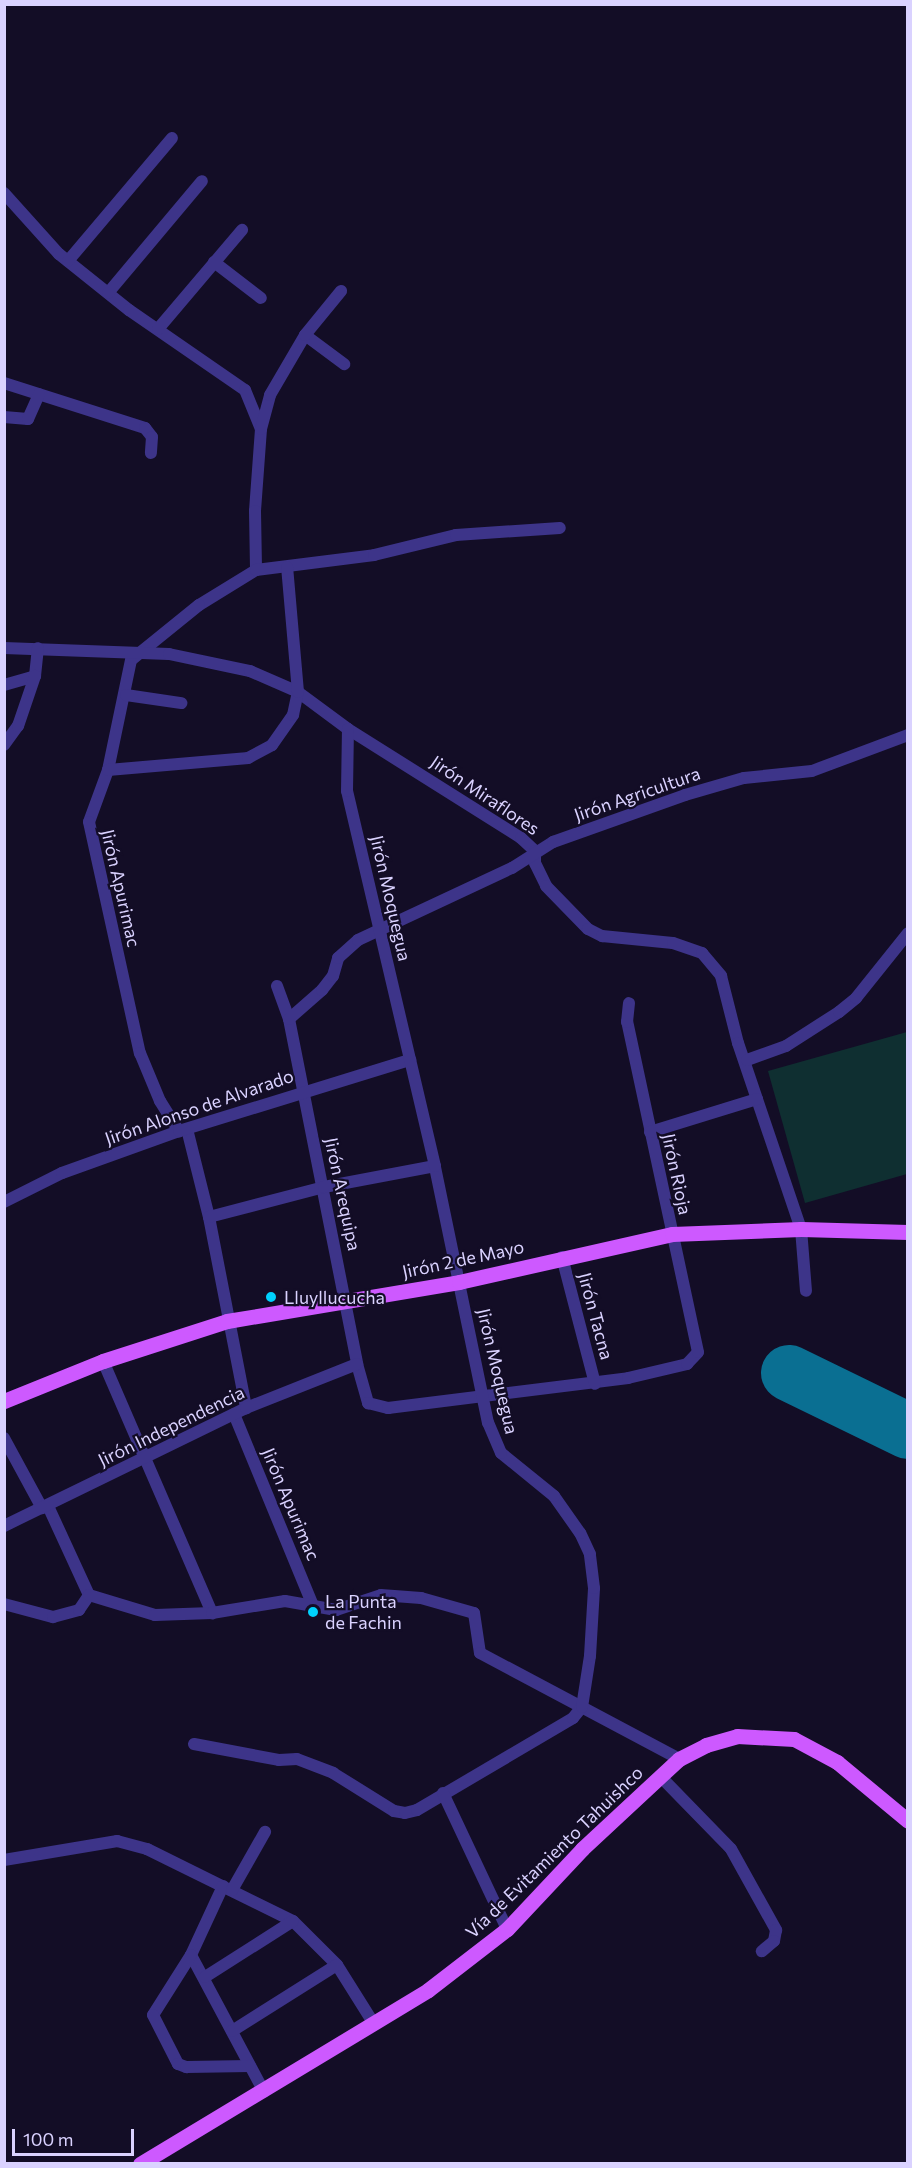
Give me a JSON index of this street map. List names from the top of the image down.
{
  "streets": {
    "main road": ["Jirón 2 de Mayo", "Vía de Evitamiento Tahuishco"],
    "street": [
      "Jirón Agricultura",
      "Jirón Miraflores",
      "Jirón Apurimac",
      "Jirón Moquegua",
      "Jirón Alonso de Alvarado",
      "Jirón Rioja",
      "Jirón Arequipa",
      "Jirón Tacna",
      "Jirón Independencia"
    ]
  },
  "crossings": [
    ["Jirón Agricultura", "Jirón Miraflores"],
    ["Jirón Agricultura", "Jirón Moquegua"],
    ["Jirón Agricultura", "Jirón Arequipa"],
    ["Jirón Miraflores", "Jirón Apurimac"],
    ["Jirón Miraflores", "Jirón Moquegua"],
    ["Jirón Miraflores", "Jirón 2 de Mayo"],
    ["Jirón Apurimac", "Jirón Alonso de Alvarado"],
    ["Jirón Apurimac", "Jirón 2 de Mayo"],
    ["Jirón Apurimac", "Jirón Independencia"],
    ["Jirón Moquegua", "Jirón Alonso de Alvarado"],
    ["Jirón Moquegua", "Jirón Arequipa"],
    ["Jirón Moquegua", "Jirón 2 de Mayo"],
    ["Jirón Alonso de Alvarado", "Jirón Arequipa"],
    ["Jirón Rioja", "Jirón 2 de Mayo"],
    ["Jirón Rioja", "Jirón Tacna"],
    ["Jirón Arequipa", "Jirón 2 de Mayo"],
    ["Jirón Arequipa", "Jirón Independencia"],
    ["Jirón 2 de Mayo", "Jirón Tacna"]
  ],
  "places": ["Lluyllucucha", "La Punta de Fachin"],
  "scale_bar": "100 m"
}
